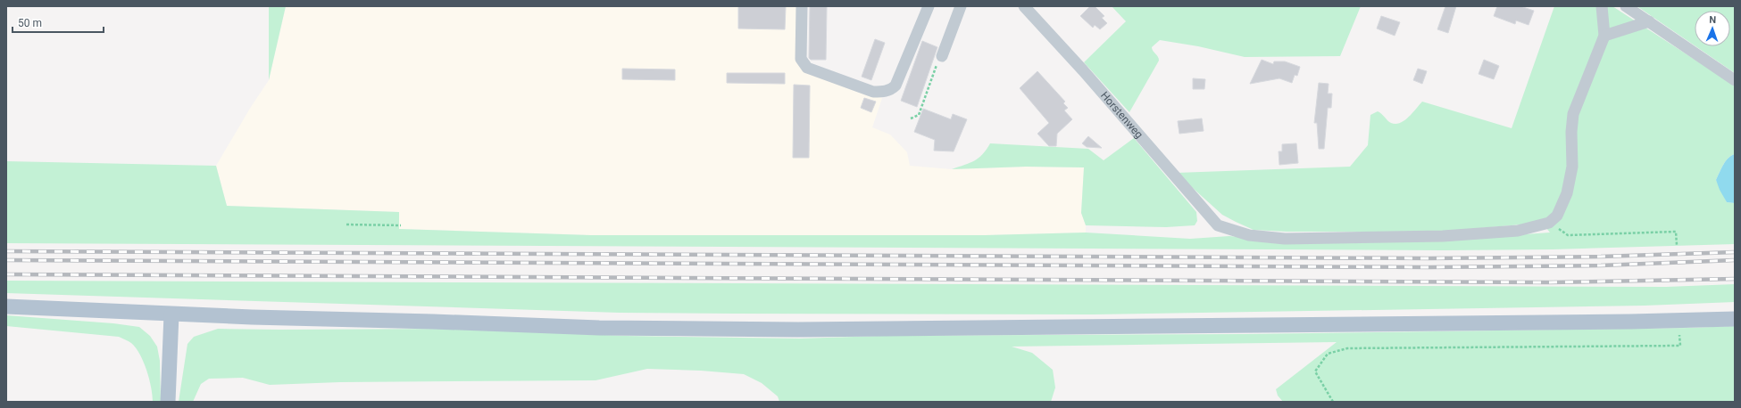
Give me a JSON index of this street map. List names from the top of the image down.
{
  "streets": {
    "street": ["Horstenweg"]
  },
  "scale_bar": "50 m",
  "north": "top"
}
